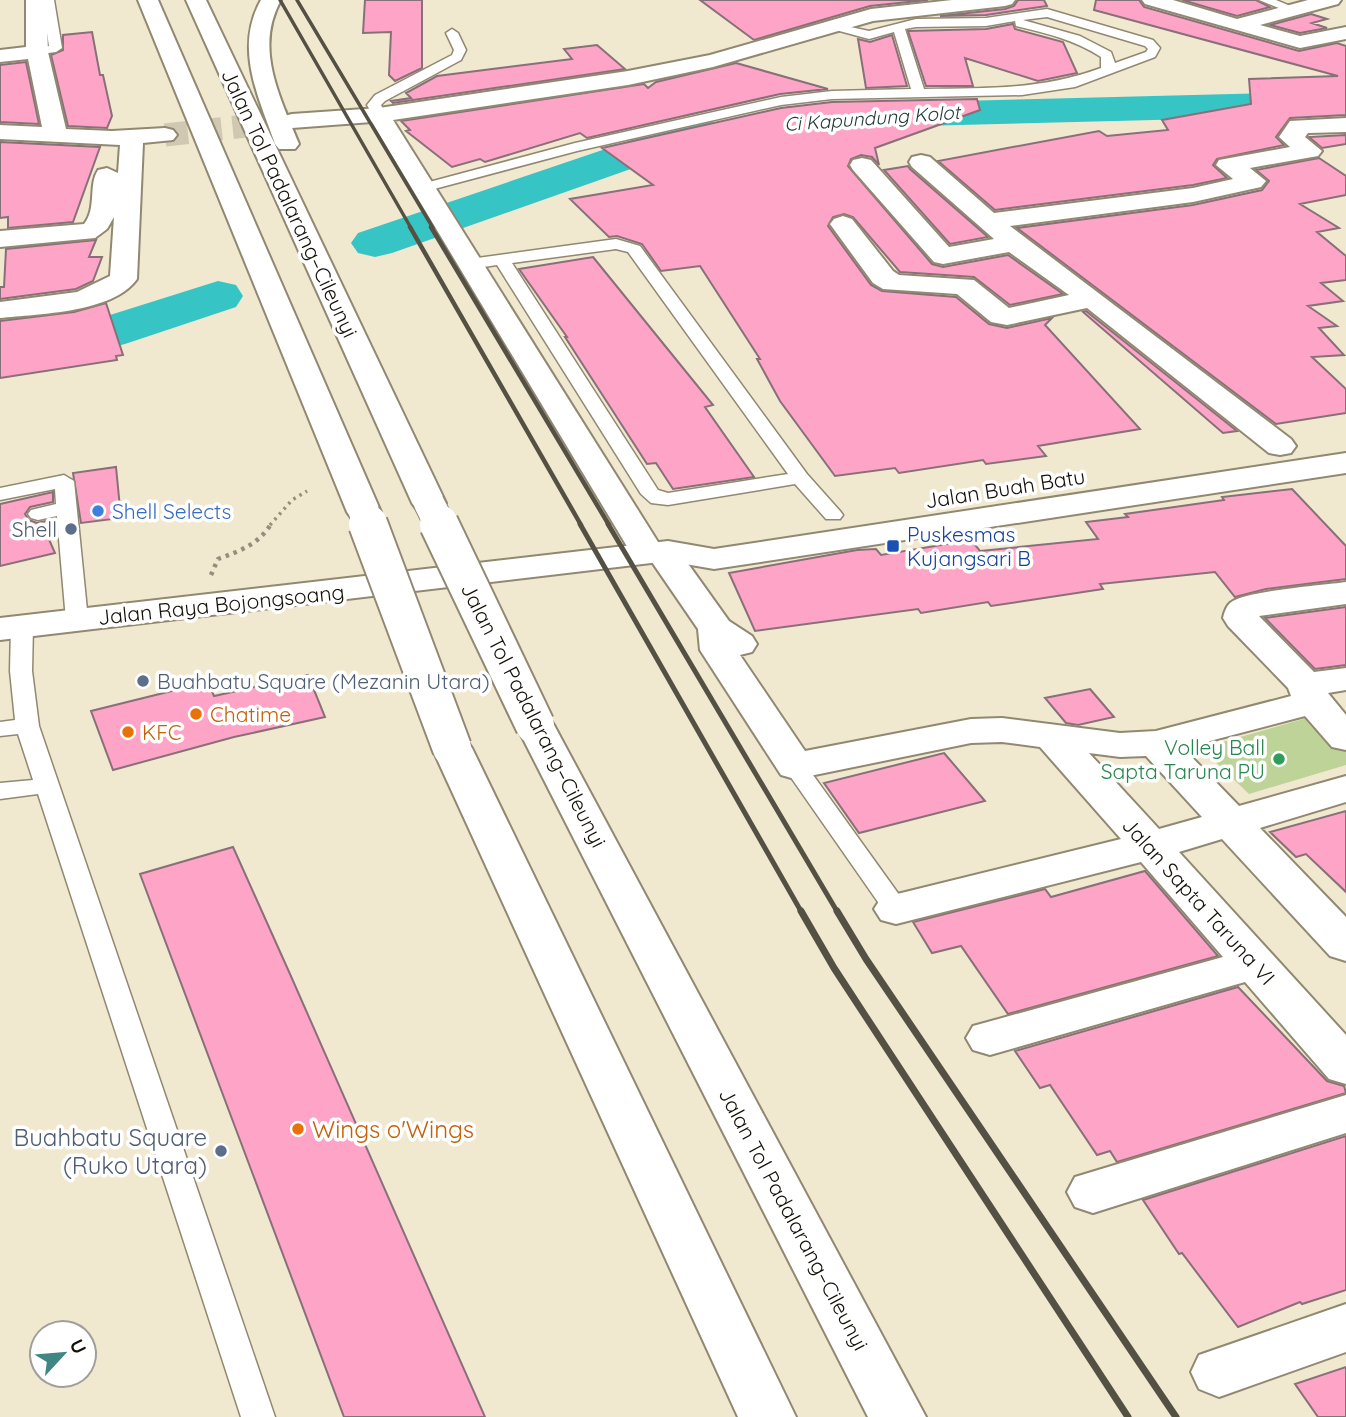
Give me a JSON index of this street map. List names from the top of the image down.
{
  "streets": {
    "main road": [
      "Jalan Tol Padalarang–Cileunyi",
      "Jalan Buah Batu",
      "Jalan Raya Bojongsoang",
      "Jalan Sapta Taruna VI"
    ]
  },
  "crossings": [
    ["Jalan Buah Batu", "Jalan Raya Bojongsoang"]
  ],
  "water": ["Ci Kapundung Kolot"],
  "places": {
    "other": [
      "Shell Selects",
      "Shell",
      "Buahbatu Square (Mezanin Utara)",
      "Chatime",
      "KFC",
      "Volley Ball Sapta Taruna PU",
      "Wings o'Wings",
      "Buahbatu Square (Ruko Utara)"
    ],
    "transit": ["Puskesmas Kujangsari B"]
  },
  "north": "top right"
}
